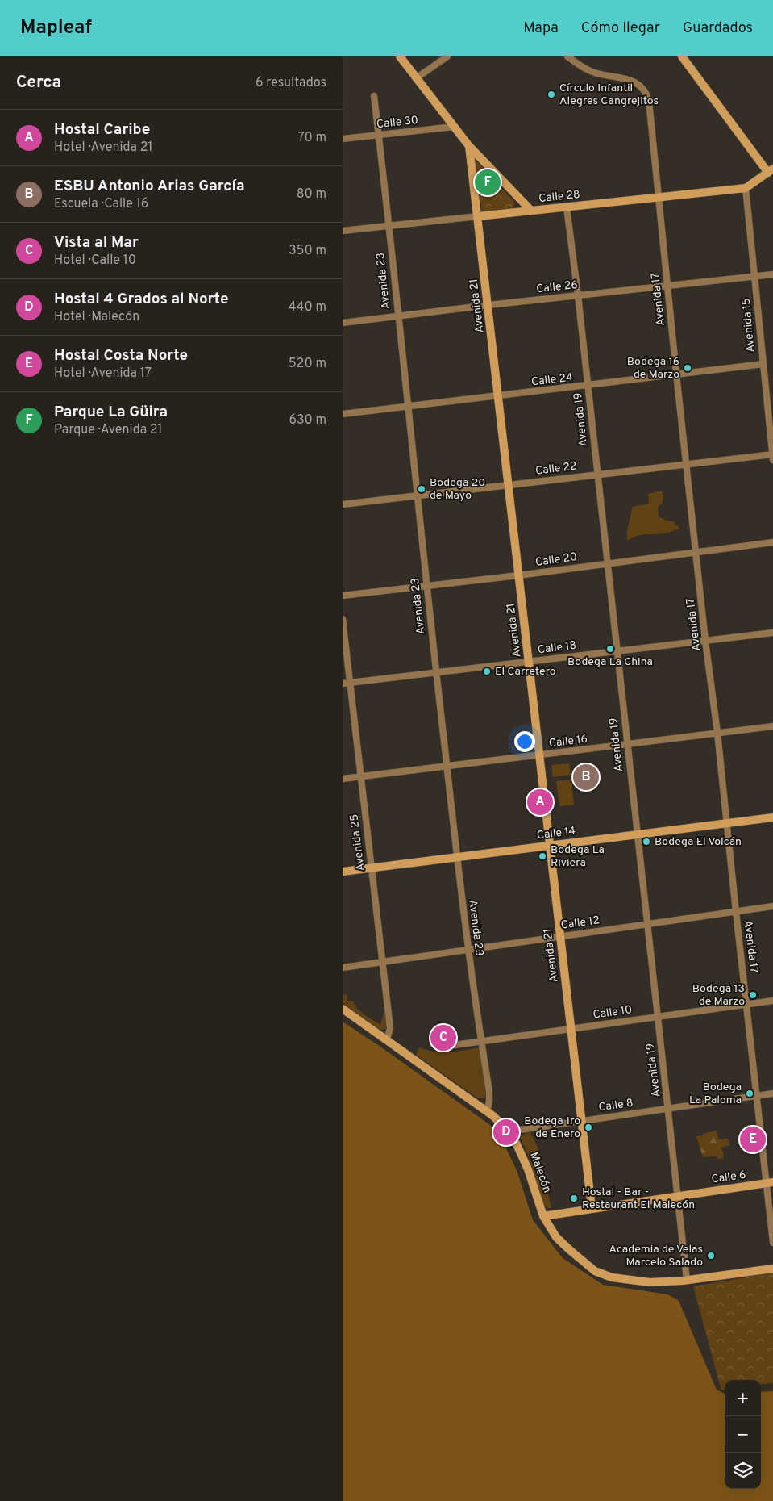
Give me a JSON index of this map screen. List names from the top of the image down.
{
  "streets": {
    "main road": [
      "Calle 28",
      "Avenida 21",
      "Calle 14",
      "Malecón",
      "Calle 6"
    ],
    "street": [
      "Calle 30",
      "Avenida 23",
      "Calle 26",
      "Avenida 17",
      "Avenida 15",
      "Calle 24",
      "Avenida 19",
      "Calle 22",
      "Calle 20",
      "Calle 18",
      "Calle 16",
      "Avenida 25",
      "Calle 12",
      "Calle 10",
      "Calle 8"
    ]
  },
  "crossings": [
    ["Calle 30", "Avenida 23"],
    ["Calle 28", "Avenida 23"],
    ["Calle 28", "Avenida 17"],
    ["Calle 28", "Avenida 21"],
    ["Calle 28", "Avenida 15"],
    ["Calle 28", "Avenida 19"],
    ["Avenida 23", "Calle 26"],
    ["Avenida 23", "Calle 24"],
    ["Avenida 23", "Calle 22"],
    ["Avenida 23", "Calle 20"],
    ["Avenida 23", "Calle 18"],
    ["Avenida 23", "Calle 16"],
    ["Avenida 23", "Calle 14"],
    ["Avenida 23", "Calle 12"],
    ["Avenida 23", "Calle 10"],
    ["Avenida 23", "Malecón"],
    ["Calle 26", "Avenida 17"],
    ["Calle 26", "Avenida 21"],
    ["Calle 26", "Avenida 15"],
    ["Calle 26", "Avenida 19"],
    ["Avenida 17", "Calle 24"],
    ["Avenida 17", "Calle 22"],
    ["Avenida 17", "Calle 20"],
    ["Avenida 17", "Calle 18"],
    ["Avenida 17", "Calle 16"],
    ["Avenida 17", "Calle 14"],
    ["Avenida 17", "Calle 12"],
    ["Avenida 17", "Calle 10"],
    ["Avenida 17", "Calle 8"],
    ["Avenida 17", "Calle 6"],
    ["Avenida 21", "Calle 24"],
    ["Avenida 21", "Calle 22"],
    ["Avenida 21", "Calle 20"],
    ["Avenida 21", "Calle 18"],
    ["Avenida 21", "Calle 16"],
    ["Avenida 21", "Calle 14"],
    ["Avenida 21", "Calle 12"],
    ["Avenida 21", "Calle 10"],
    ["Avenida 21", "Calle 8"],
    ["Avenida 21", "Calle 6"],
    ["Avenida 15", "Calle 24"],
    ["Avenida 15", "Calle 22"],
    ["Calle 24", "Avenida 19"],
    ["Avenida 19", "Calle 22"],
    ["Avenida 19", "Calle 20"],
    ["Avenida 19", "Calle 18"],
    ["Avenida 19", "Calle 16"],
    ["Avenida 19", "Calle 14"],
    ["Avenida 19", "Calle 12"],
    ["Avenida 19", "Calle 10"],
    ["Avenida 19", "Calle 8"],
    ["Avenida 19", "Malecón"],
    ["Avenida 19", "Calle 6"],
    ["Calle 18", "Avenida 25"],
    ["Calle 16", "Avenida 25"],
    ["Calle 14", "Avenida 25"],
    ["Avenida 25", "Calle 12"],
    ["Avenida 25", "Malecón"],
    ["Calle 8", "Malecón"],
    ["Malecón", "Calle 6"]
  ],
  "places": [
    "Círculo Infantil Alegres Cangrejitos",
    "Bodega 16 de Marzo",
    "Bodega 20 de Mayo",
    "Bodega La China",
    "El Carretero",
    "Bodega El Volcán",
    "Bodega La Riviera",
    "Bodega 13 de Marzo",
    "Bodega La Paloma",
    "Bodega 1ro de Enero",
    "Hostal - Bar - Restaurant El Malecón",
    "Academia de Velas Marcelo Salado"
  ],
  "page": {
    "header": "Mapleaf",
    "nav": ["Mapa", "Cómo llegar", "Guardados"],
    "heading": ["Cerca", "6 resultados"],
    "list": [
      {
        "mark": "A",
        "name": "Hostal Caribe",
        "note": "Hotel · Avenida 21",
        "value": "70 m"
      },
      {
        "mark": "B",
        "name": "ESBU Antonio Arias García",
        "note": "Escuela · Calle 16",
        "value": "80 m"
      },
      {
        "mark": "C",
        "name": "Vista al Mar",
        "note": "Hotel · Calle 10",
        "value": "350 m"
      },
      {
        "mark": "D",
        "name": "Hostal 4 Grados al Norte",
        "note": "Hotel · Malecón",
        "value": "440 m"
      },
      {
        "mark": "E",
        "name": "Hostal Costa Norte",
        "note": "Hotel · Avenida 17",
        "value": "520 m"
      },
      {
        "mark": "F",
        "name": "Parque La Güira",
        "note": "Parque · Avenida 21",
        "value": "630 m"
      }
    ],
    "pins": [
      "F",
      "B",
      "A",
      "C",
      "D",
      "E"
    ],
    "map_buttons": ["+", "−"]
  }
}
